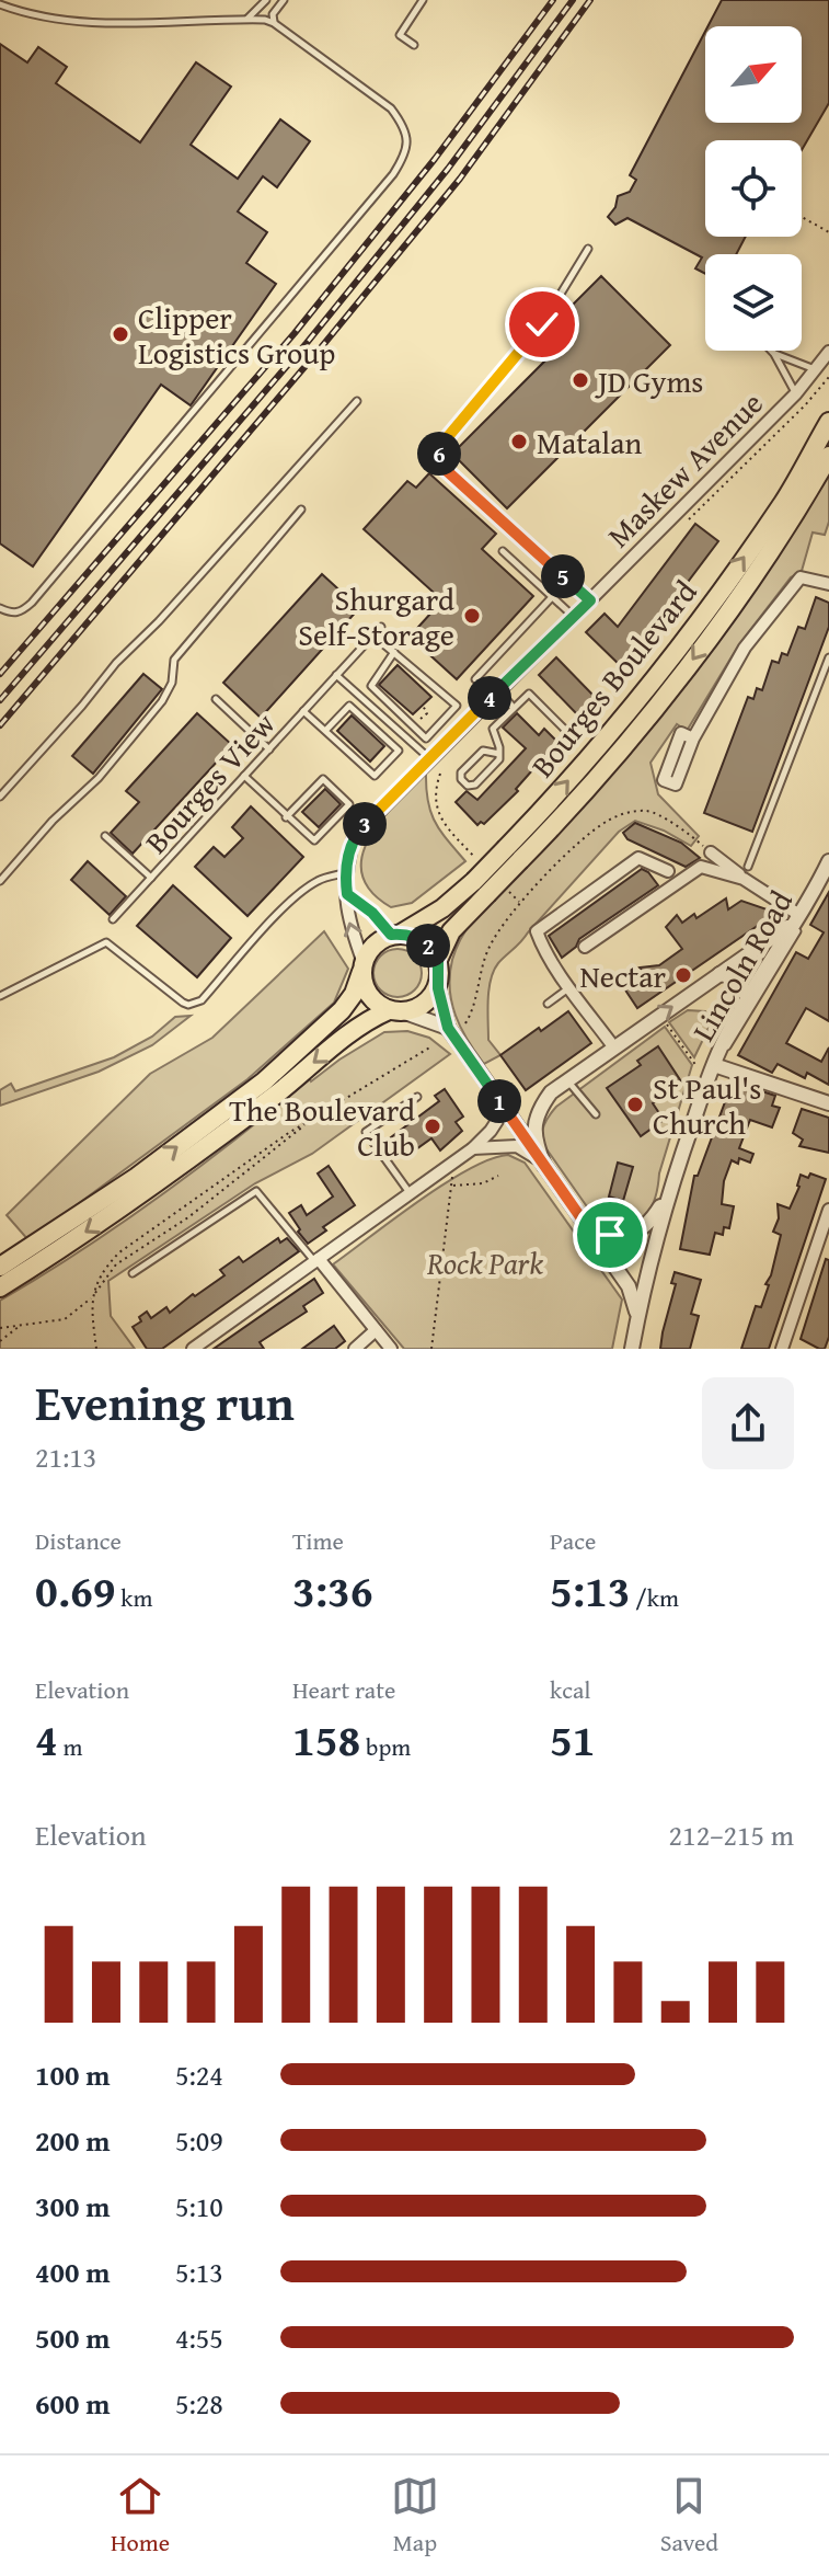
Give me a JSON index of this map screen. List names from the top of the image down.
{
  "streets": {
    "main road": ["Bourges Boulevard"],
    "street": ["Maskew Avenue", "Lincoln Road"],
    "lane": ["Bourges View"]
  },
  "crossings": [
    ["Maskew Avenue", "Bourges Boulevard"]
  ],
  "parks": ["Rock Park"],
  "places": [
    "Clipper Logistics Group",
    "JD Gyms",
    "Matalan",
    "Shurgard Self-Storage",
    "Nectar",
    "St Paul's Church",
    "The Boulevard Club"
  ],
  "north": "top right",
  "page": {
    "pins": [
      "6",
      "5",
      "4",
      "3",
      "2",
      "1"
    ],
    "heading": ["Evening run", "21:13"],
    "stats": [
      ["Distance", "0.69 km"],
      ["Time", "3:36"],
      ["Pace", "5:13 /km"],
      ["Elevation", "4 m"],
      ["Heart rate", "158 bpm"],
      ["kcal", "51"]
    ],
    "chart": ["Elevation", "212–215 m"],
    "list": [
      {
        "name": "100 m",
        "note": "5:24"
      },
      {
        "name": "200 m",
        "note": "5:09"
      },
      {
        "name": "300 m",
        "note": "5:10"
      },
      {
        "name": "400 m",
        "note": "5:13"
      },
      {
        "name": "500 m",
        "note": "4:55"
      },
      {
        "name": "600 m",
        "note": "5:28"
      }
    ],
    "tabs": ["Home", "Map", "Saved"]
  }
}
